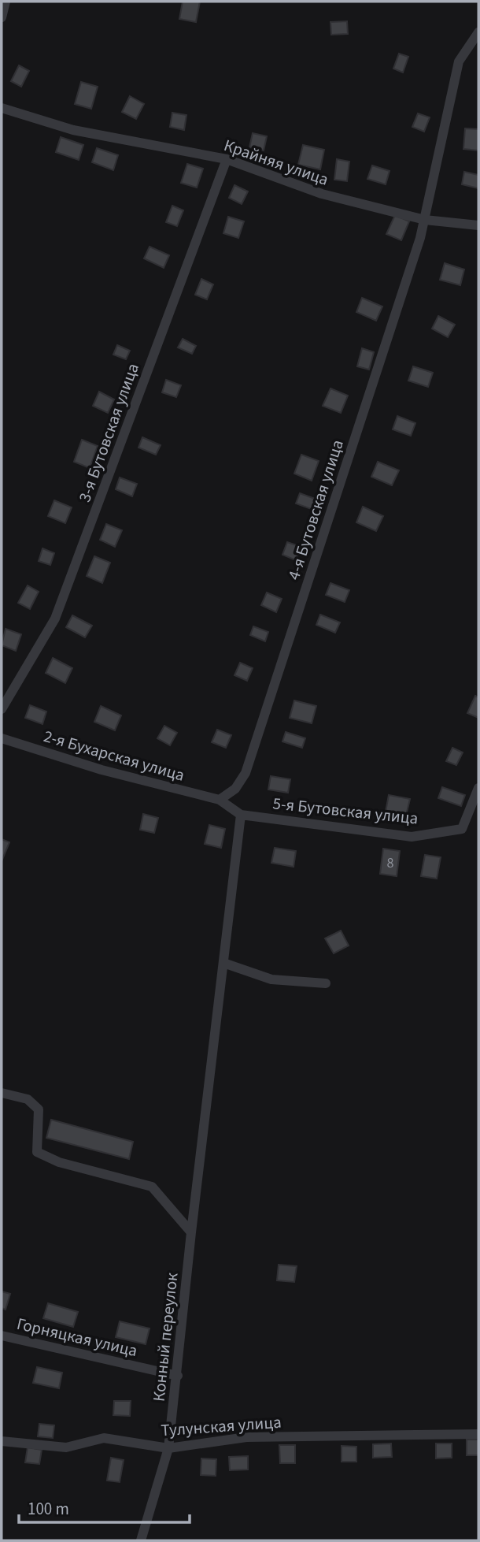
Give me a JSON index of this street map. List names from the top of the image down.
{
  "streets": {
    "street": [
      "Крайняя улица",
      "3-я Бутовская улица",
      "4-я Бутовская улица",
      "2-я Бухарская улица",
      "5-я Бутовская улица",
      "Горняцкая улица",
      "Конный переулок",
      "Тулунская улица"
    ]
  },
  "crossings": [
    ["Крайняя улица", "3-я Бутовская улица"],
    ["Крайняя улица", "4-я Бутовская улица"],
    ["4-я Бутовская улица", "2-я Бухарская улица"],
    ["4-я Бутовская улица", "5-я Бутовская улица"],
    ["2-я Бухарская улица", "5-я Бутовская улица"],
    ["5-я Бутовская улица", "Конный переулок"],
    ["Горняцкая улица", "Конный переулок"],
    ["Конный переулок", "Тулунская улица"]
  ],
  "house_numbers": ["8"],
  "scale_bar": "100 m"
}
